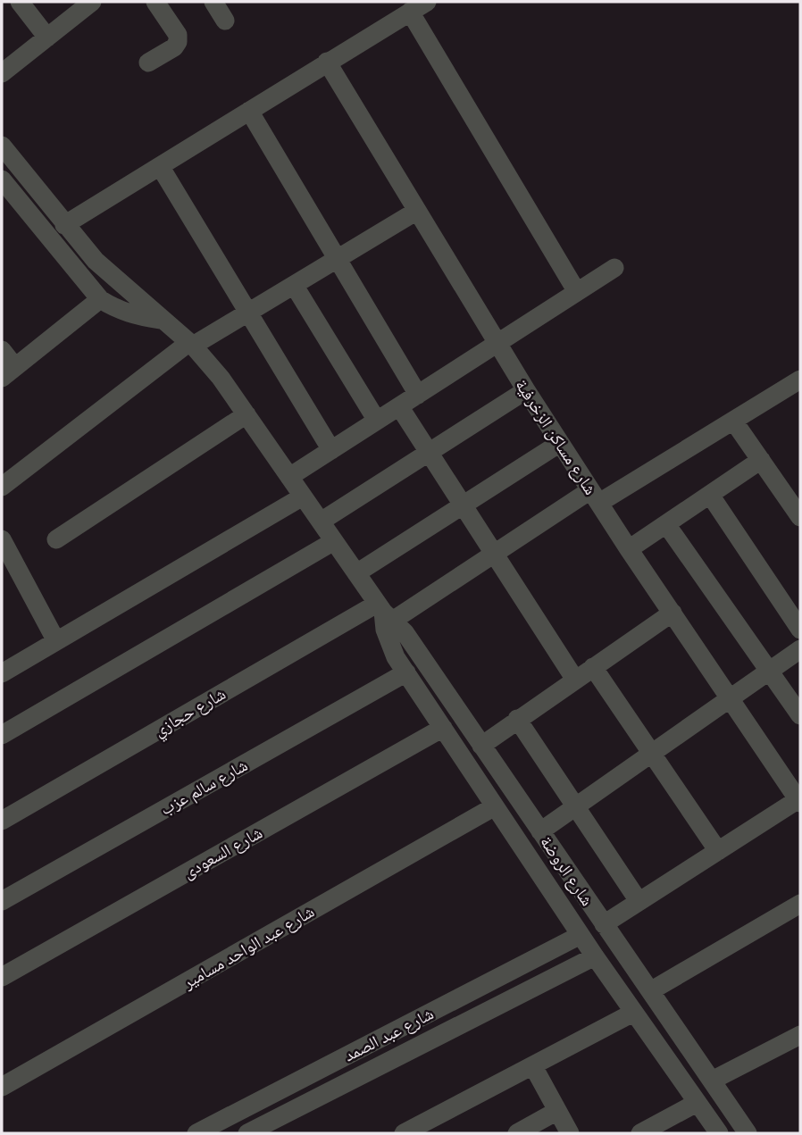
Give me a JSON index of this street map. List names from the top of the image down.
{
  "streets": {
    "street": [
      "شارع مساكن الزخرفية",
      "شارع حجازي",
      "شارع سالم عزب",
      "شارع السعودى",
      "شارع الروضة",
      "شارع عبد الواحد مسامير",
      "شارع عبد الصمد"
    ]
  },
  "crossings": [
    ["شارع مساكن الزخرفية", "شارع حجازي"],
    ["شارع حجازي", "شارع الروضة"],
    ["شارع سالم عزب", "شارع الروضة"],
    ["شارع السعودى", "شارع الروضة"],
    ["شارع الروضة", "شارع عبد الواحد مسامير"],
    ["شارع الروضة", "شارع عبد الصمد"]
  ]
}
